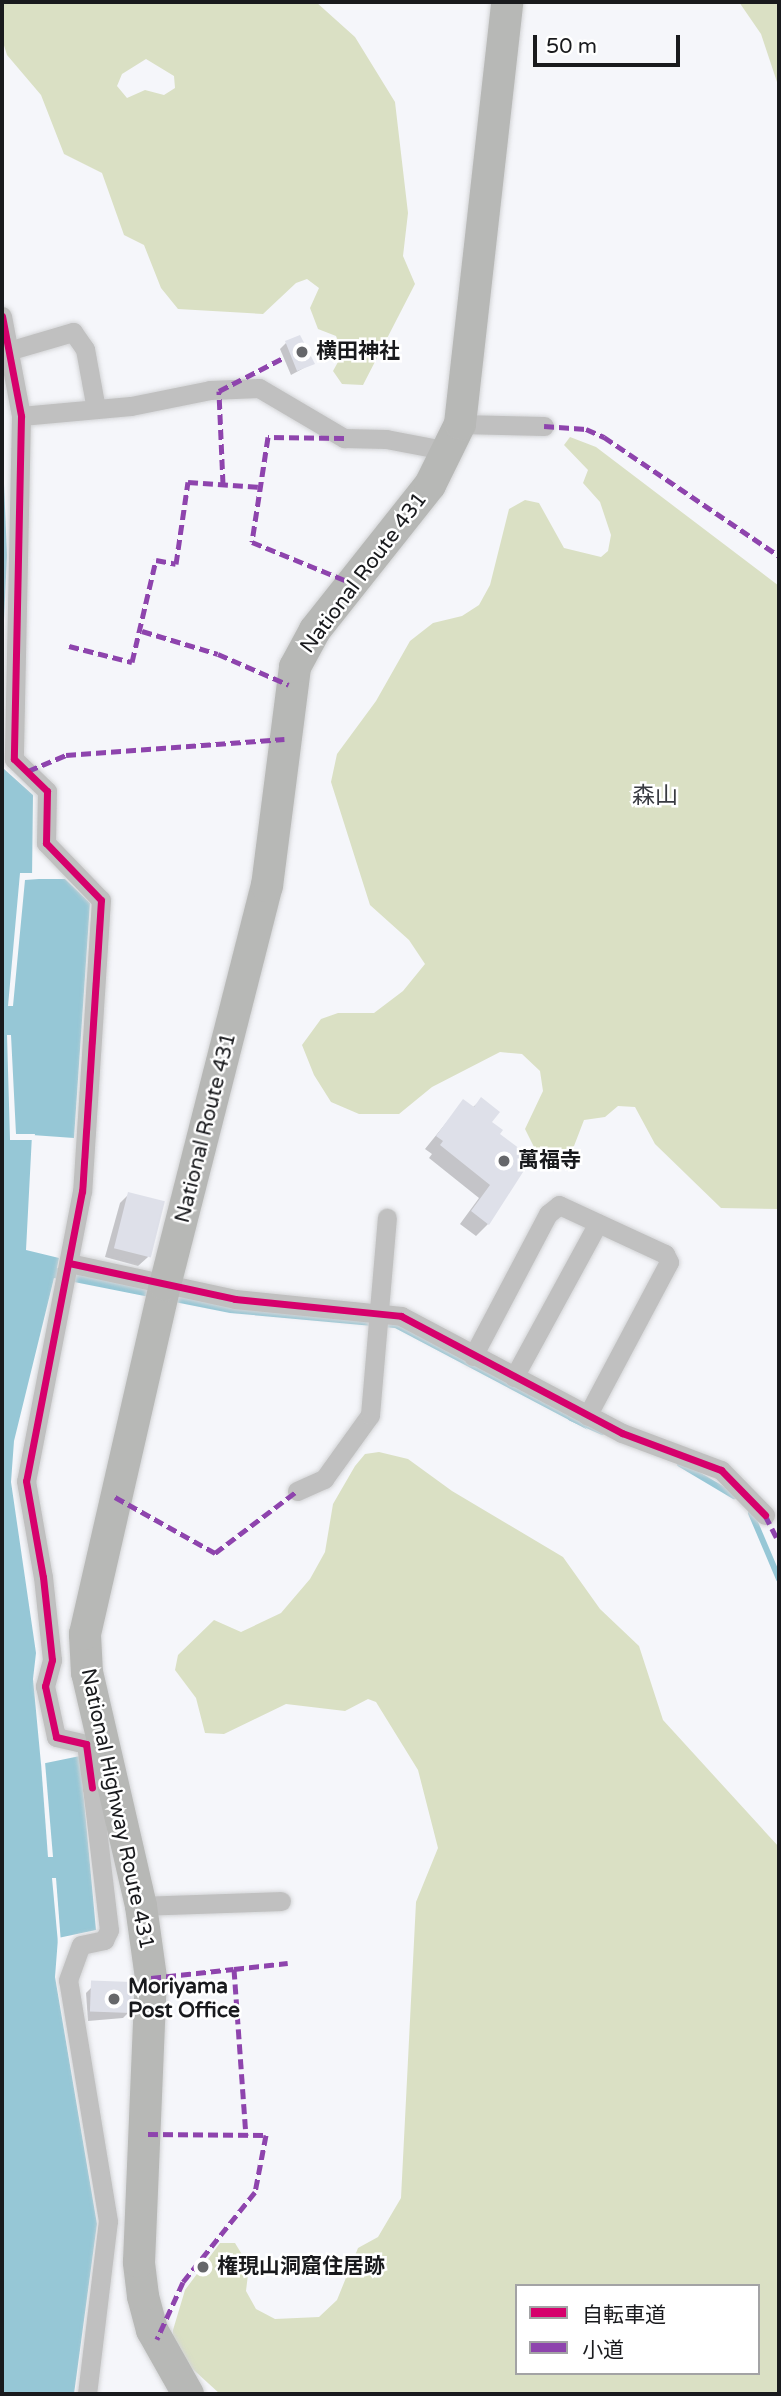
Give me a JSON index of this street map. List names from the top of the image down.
{
  "streets": {
    "highway": ["National Route 431", "National Highway Route 431"]
  },
  "crossings": [
    ["National Route 431", "National Highway Route 431"]
  ],
  "districts": ["森山"],
  "places": [
    "横田神社",
    "萬福寺",
    "Moriyama Post Office",
    "権現山洞窟住居跡"
  ],
  "legend": ["自転車道", "小道"],
  "scale_bar": "50 m"
}
